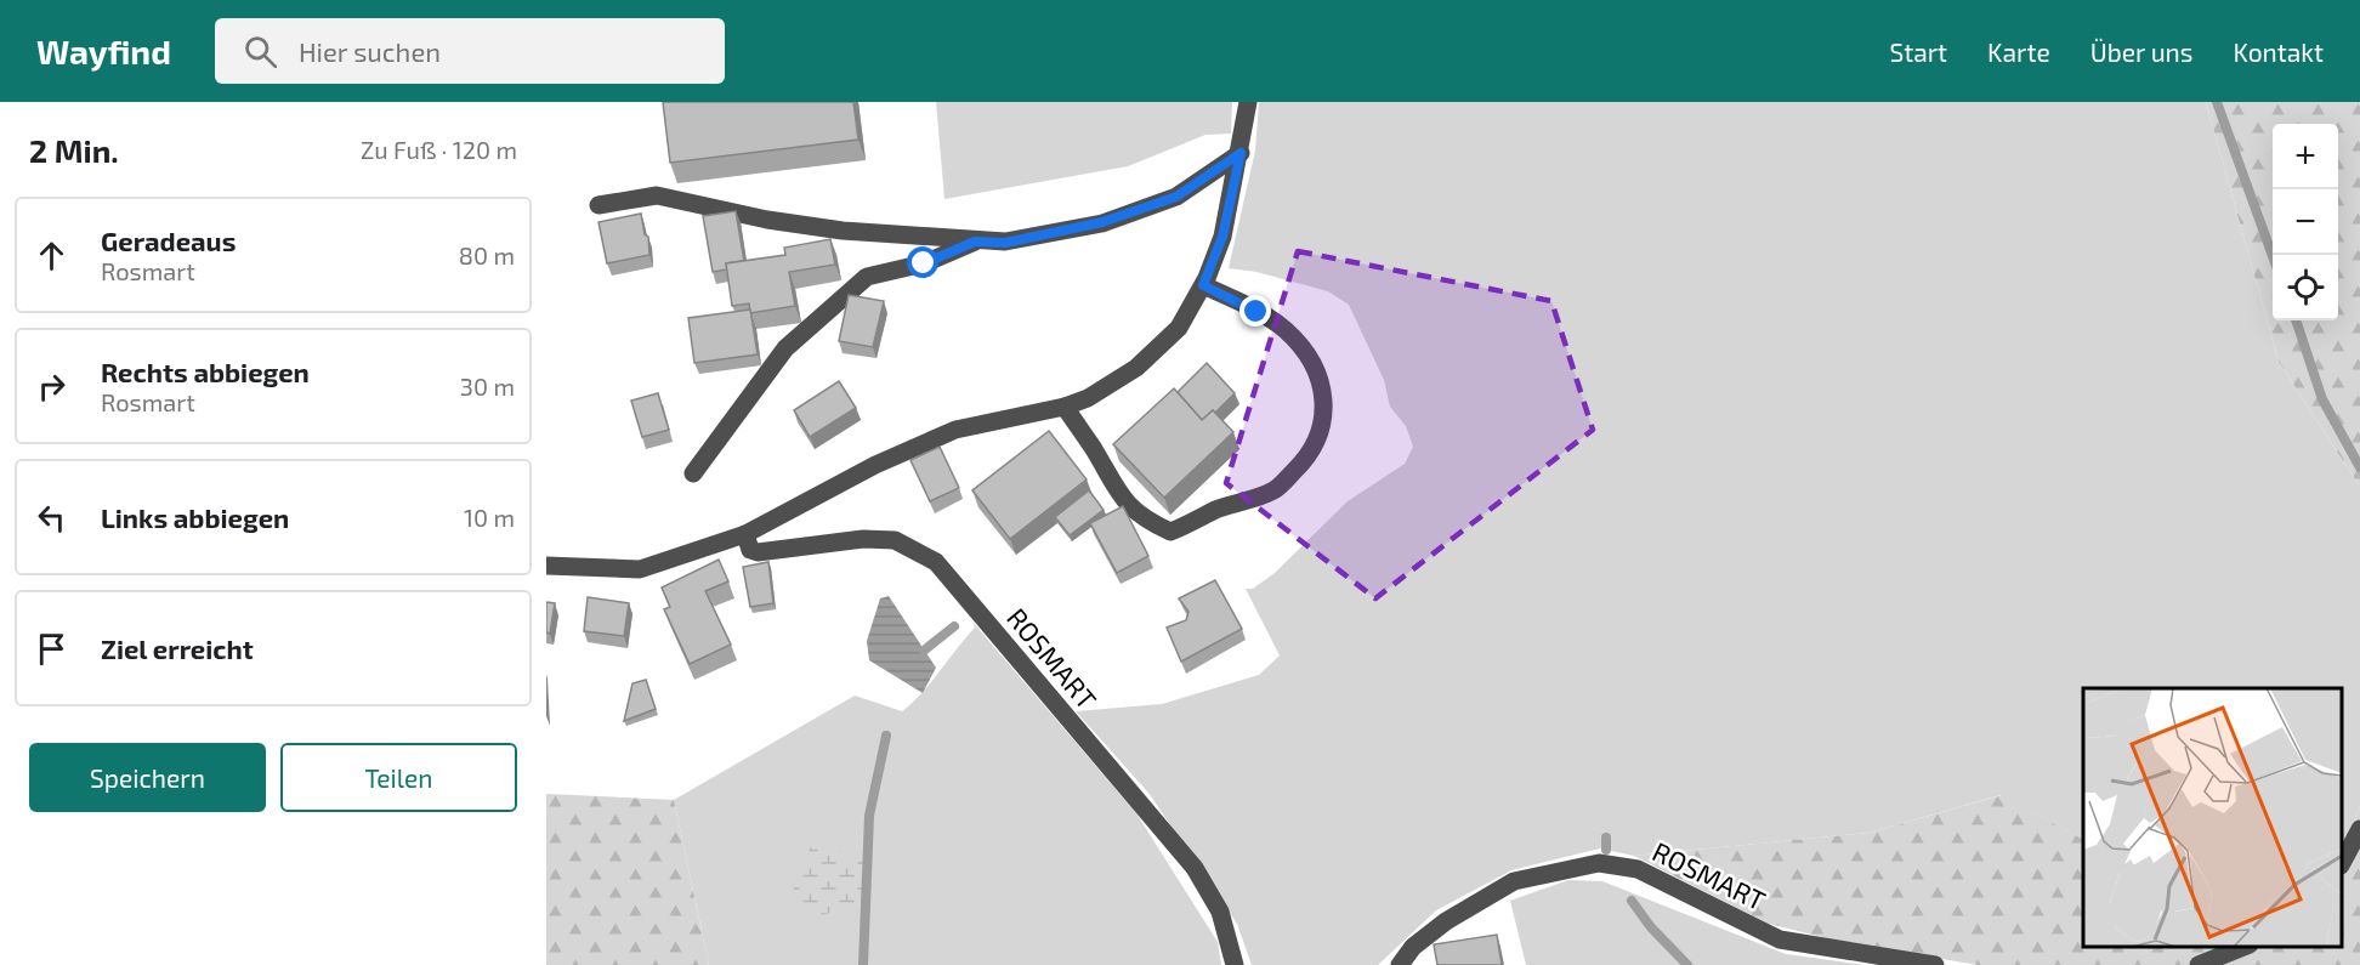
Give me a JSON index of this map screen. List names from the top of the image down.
{
  "streets": {
    "street": ["ROSMART"]
  },
  "page": {
    "header": "Wayfind",
    "search": "Hier suchen",
    "nav": [
      "Start",
      "Karte",
      "Über uns",
      "Kontakt"
    ],
    "heading": ["2 Min.", "Zu Fuß · 120 m"],
    "map_buttons": ["+", "−"],
    "list": [
      ["Geradeaus", "Rosmart", "80 m"],
      ["Rechts abbiegen", "Rosmart", "30 m"],
      ["Links abbiegen", "10 m"],
      "Ziel erreicht"
    ],
    "buttons": ["Speichern", "Teilen"]
  }
}
